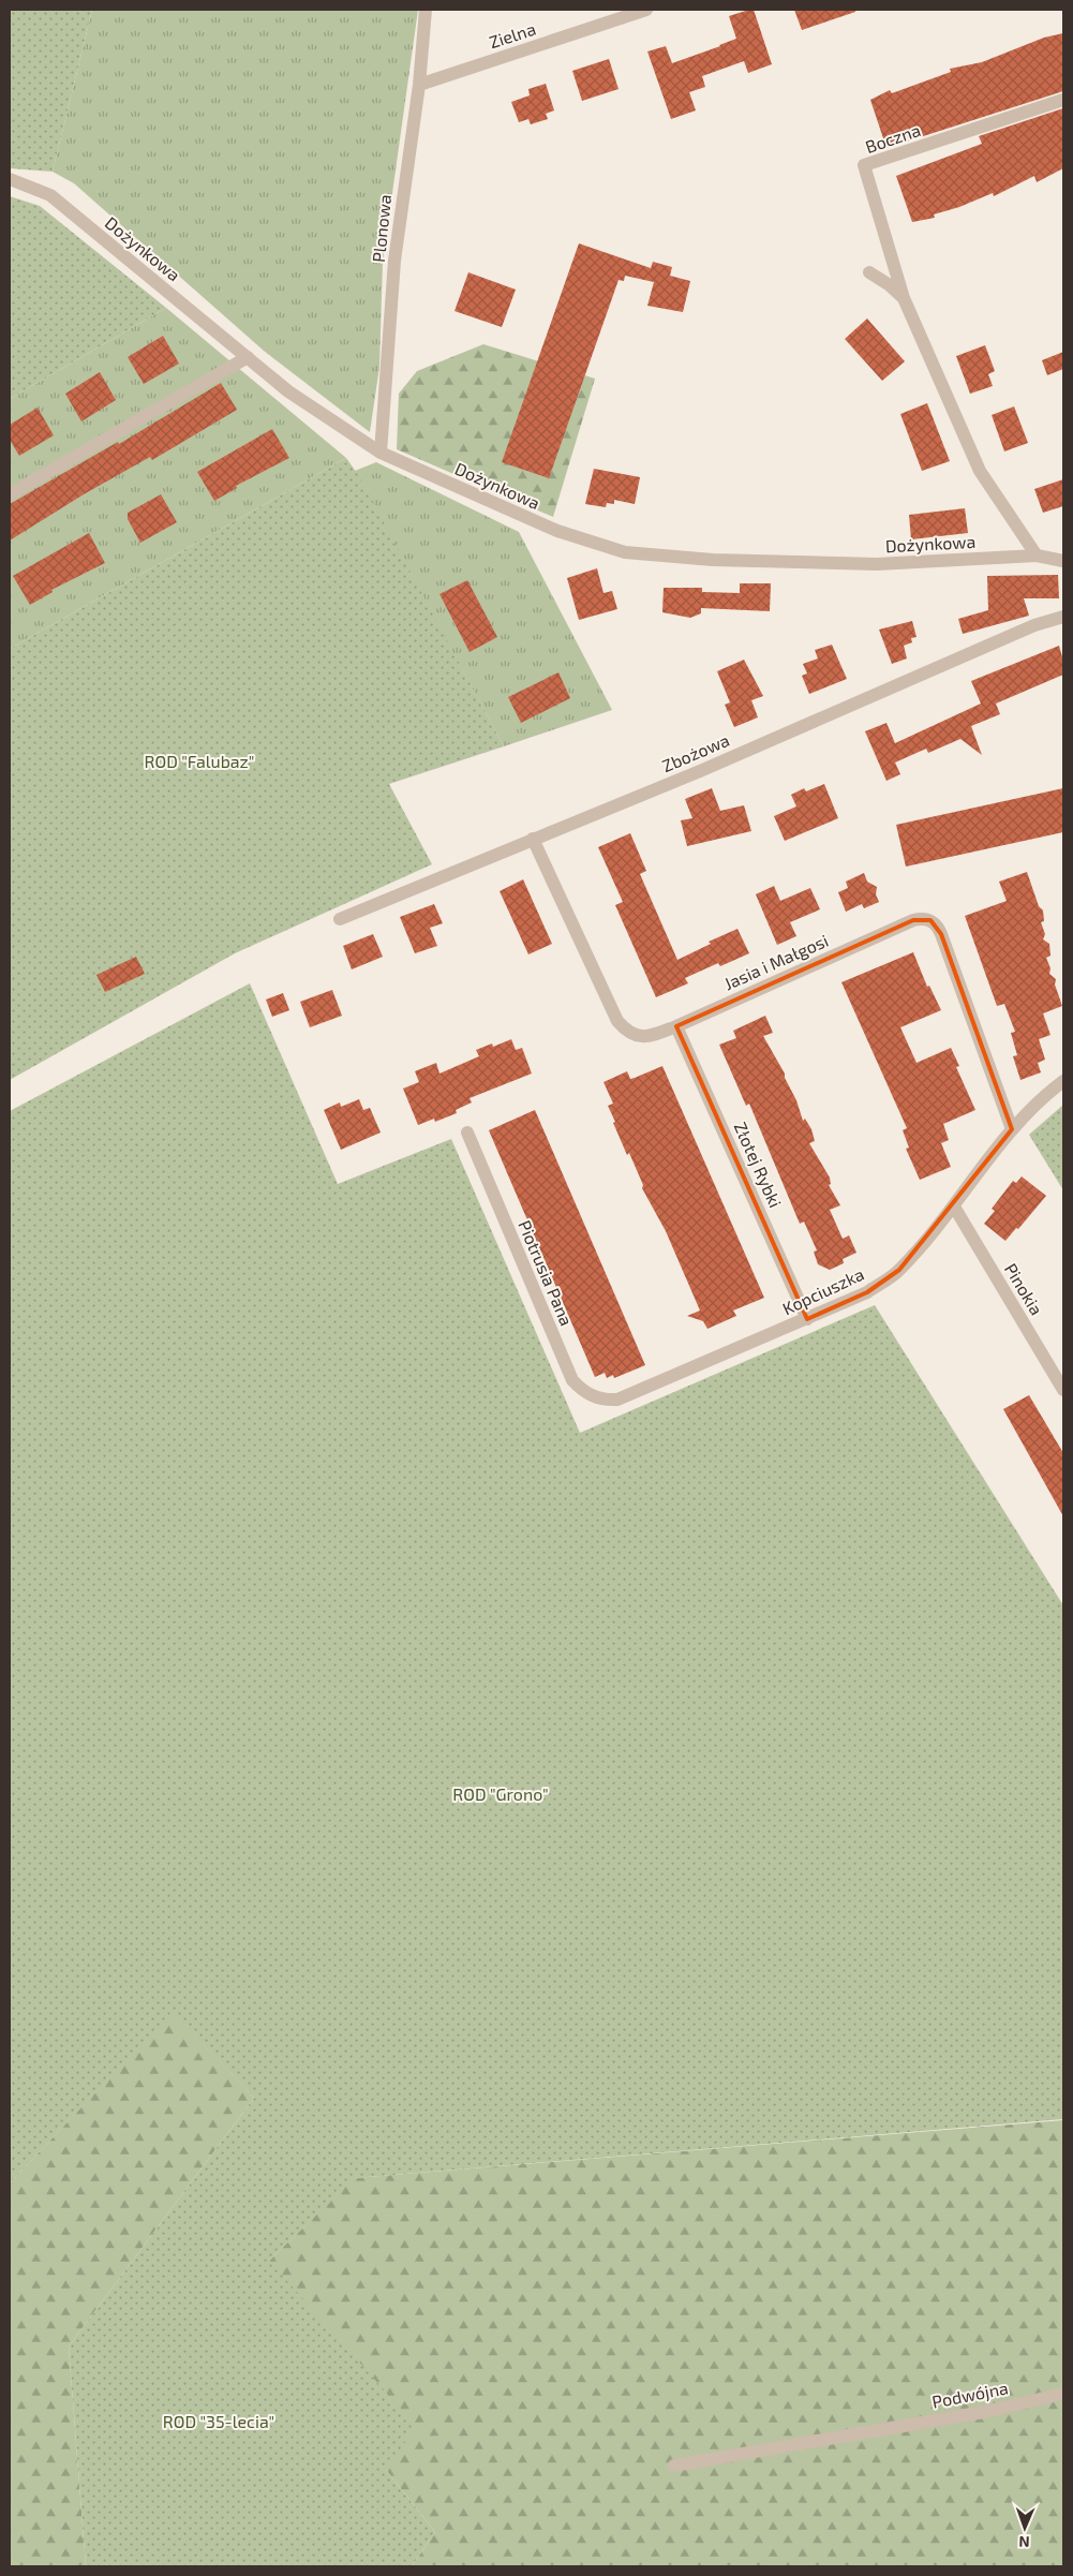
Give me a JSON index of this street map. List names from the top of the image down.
{
  "streets": {
    "street": [
      "Zielna",
      "Boczna",
      "Plonowa",
      "Dożynkowa",
      "Zbożowa",
      "Jasia i Małgosi",
      "Złotej Rybki",
      "Piotrusia Pana",
      "Pinokia",
      "Kopciuszka",
      "Podwójna"
    ]
  },
  "crossings": [
    ["Zielna", "Plonowa"],
    ["Boczna", "Dożynkowa"],
    ["Plonowa", "Dożynkowa"],
    ["Zbożowa", "Jasia i Małgosi"],
    ["Jasia i Małgosi", "Złotej Rybki"],
    ["Jasia i Małgosi", "Kopciuszka"],
    ["Złotej Rybki", "Kopciuszka"],
    ["Piotrusia Pana", "Kopciuszka"],
    ["Pinokia", "Kopciuszka"]
  ],
  "parks": ["ROD \"Falubaz\"", "ROD \"Grono\"", "ROD \"35-lecia\""],
  "north": "bottom"
}
